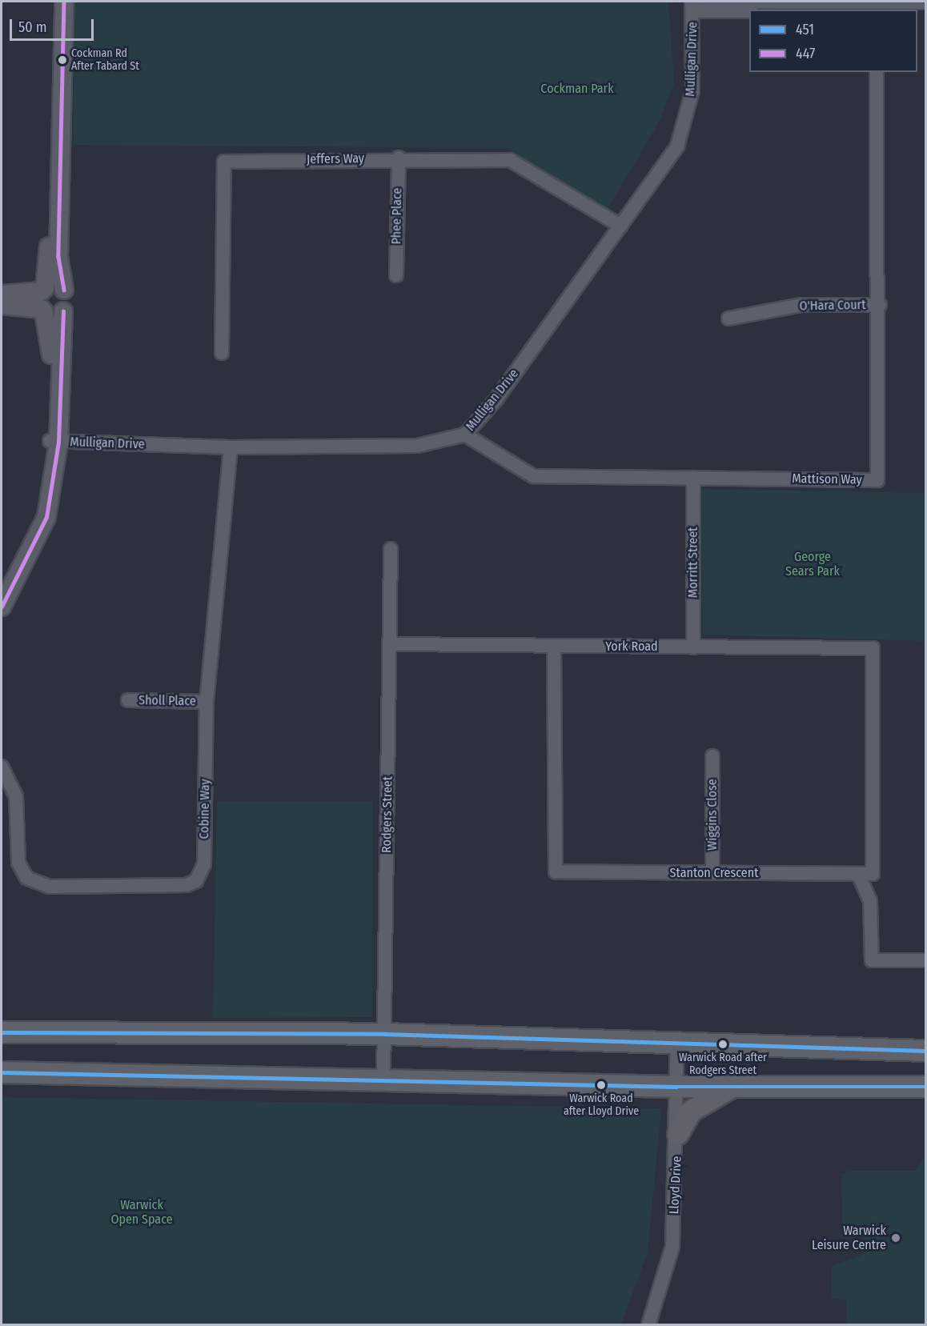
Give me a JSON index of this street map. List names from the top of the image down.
{
  "streets": {
    "street": [
      "Mulligan Drive",
      "Jeffers Way",
      "Phee Place",
      "O'Hara Court",
      "Mattison Way",
      "Morritt Street",
      "York Road",
      "Sholl Place",
      "Cobine Way",
      "Rodgers Street",
      "Wiggins Close",
      "Stanton Crescent",
      "Lloyd Drive"
    ]
  },
  "crossings": [
    ["Mulligan Drive", "Jeffers Way"],
    ["Mulligan Drive", "Mattison Way"],
    ["Mulligan Drive", "Cobine Way"],
    ["Jeffers Way", "Phee Place"],
    ["O'Hara Court", "Mattison Way"],
    ["Mattison Way", "Morritt Street"],
    ["Morritt Street", "York Road"],
    ["York Road", "Rodgers Street"],
    ["York Road", "Stanton Crescent"],
    ["Sholl Place", "Cobine Way"],
    ["Wiggins Close", "Stanton Crescent"]
  ],
  "parks": ["Cockman Park", "George Sears Park", "Warwick Open Space"],
  "places": [
    "Cockman Rd After Tabard St",
    "Warwick Road after Rodgers Street",
    "Warwick Road after Lloyd Drive",
    "Warwick Leisure Centre"
  ],
  "lines": ["transit line 447", "transit line 451"],
  "legend": ["451", "447"],
  "scale_bar": "50 m"
}
